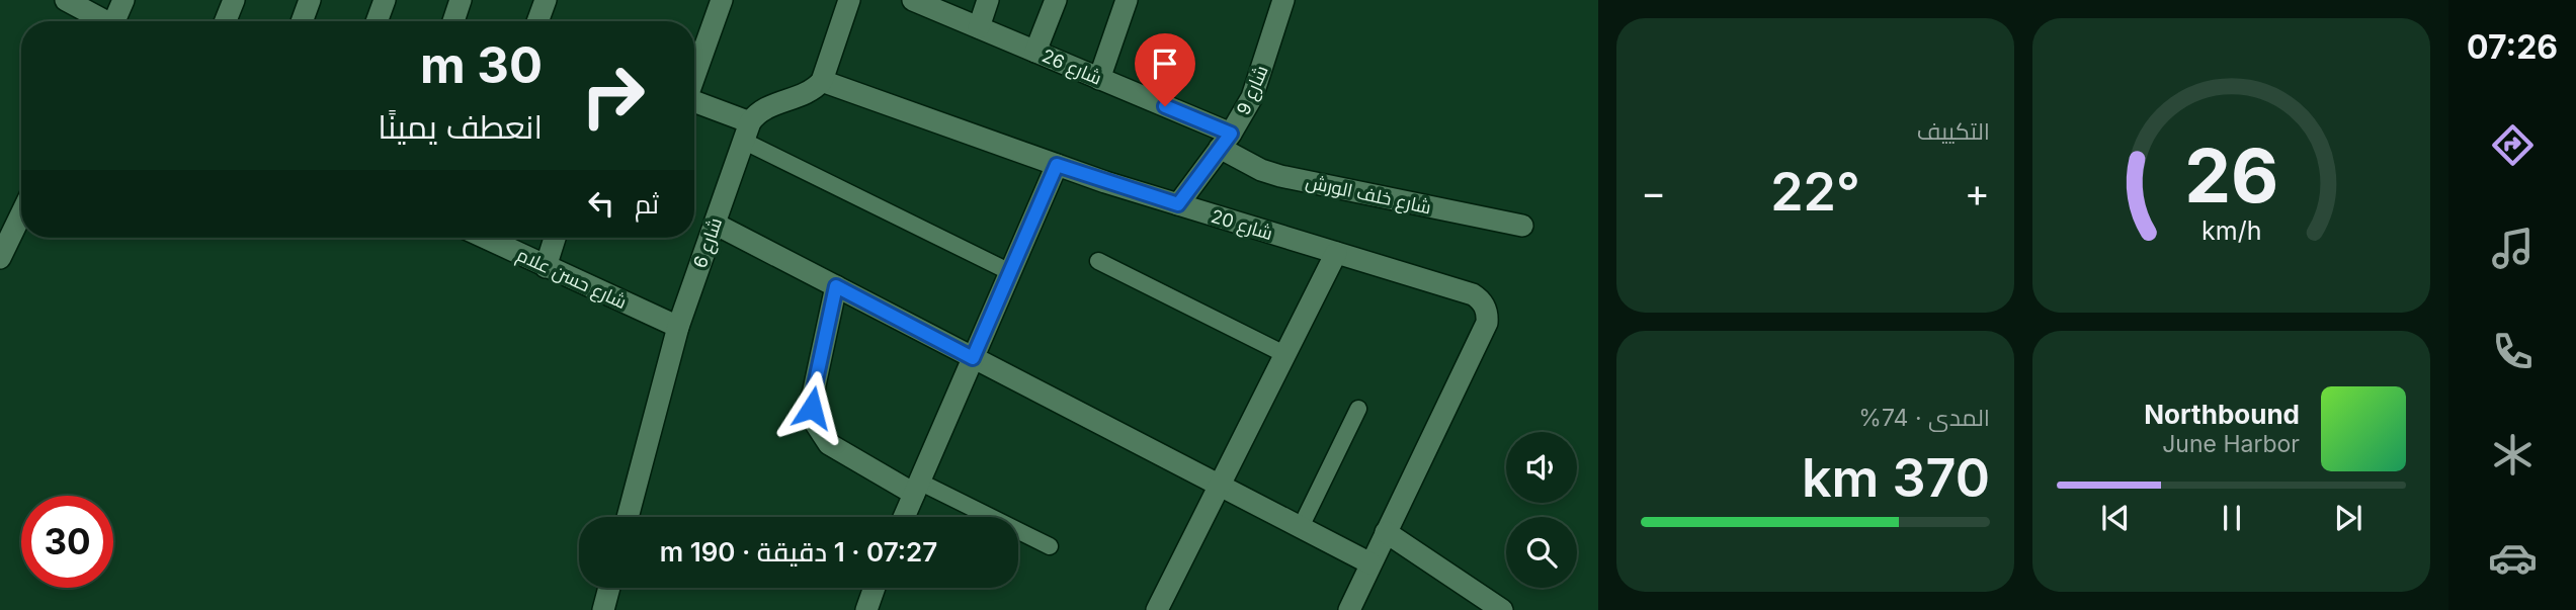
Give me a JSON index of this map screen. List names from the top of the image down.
{
  "streets": {
    "street": [
      "شارع 26",
      "شارع 9",
      "شارع خلف الورش",
      "شارع 20",
      "شارع 6",
      "شارع حسن علام"
    ]
  },
  "crossings": [
    ["شارع 26", "شارع 9"],
    ["شارع 26", "شارع خلف الورش"],
    ["شارع 9", "شارع خلف الورش"],
    ["شارع 9", "شارع 20"],
    ["شارع 6", "شارع حسن علام"]
  ],
  "page": {
    "tabs": "07:26",
    "tile": [
      "التكييف",
      ["المدى · 74%", "370 km"]
    ],
    "turn": ["30 m", "انعطف يمينًا"],
    "heat": ["−", "22°", "+"],
    "then": "ثم",
    "song": ["Northbound", "June Harbor"],
    "limit": "30",
    "trip": "07:27 · 1 دقيقة · 190 m",
    "gauge": ["26", "km/h"]
  }
}
